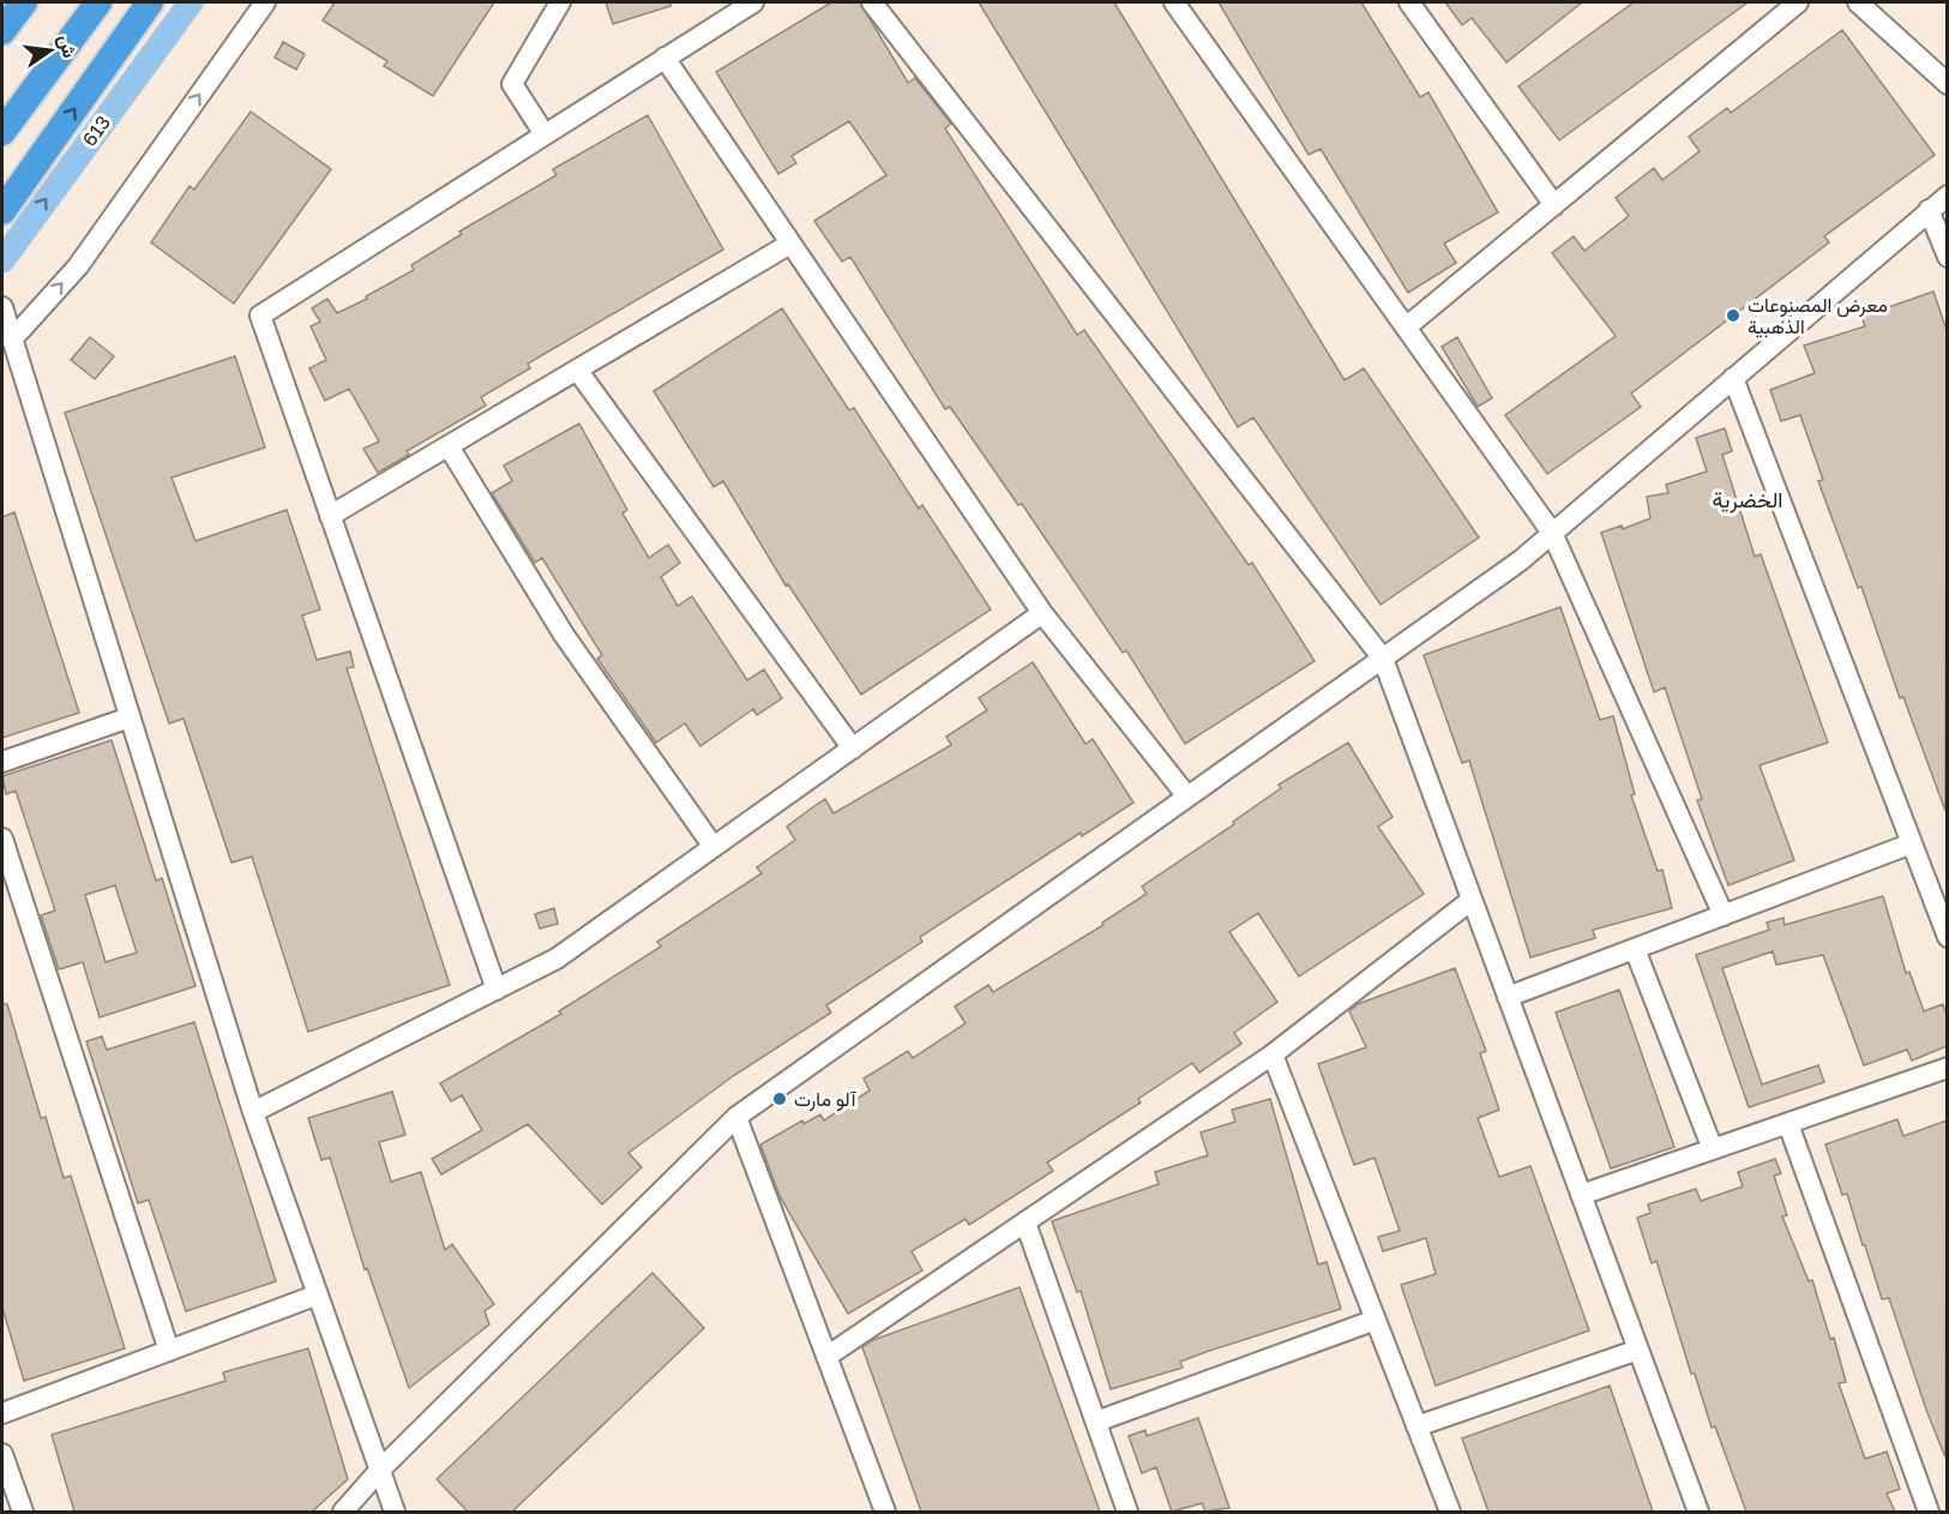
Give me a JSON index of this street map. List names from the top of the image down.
{
  "streets": {
    "main road": ["613"]
  },
  "one_way": ["613"],
  "districts": ["الخضرية"],
  "places": ["معرض المصنوعات الذهبية", "آلو مارت"],
  "north": "right"
}
